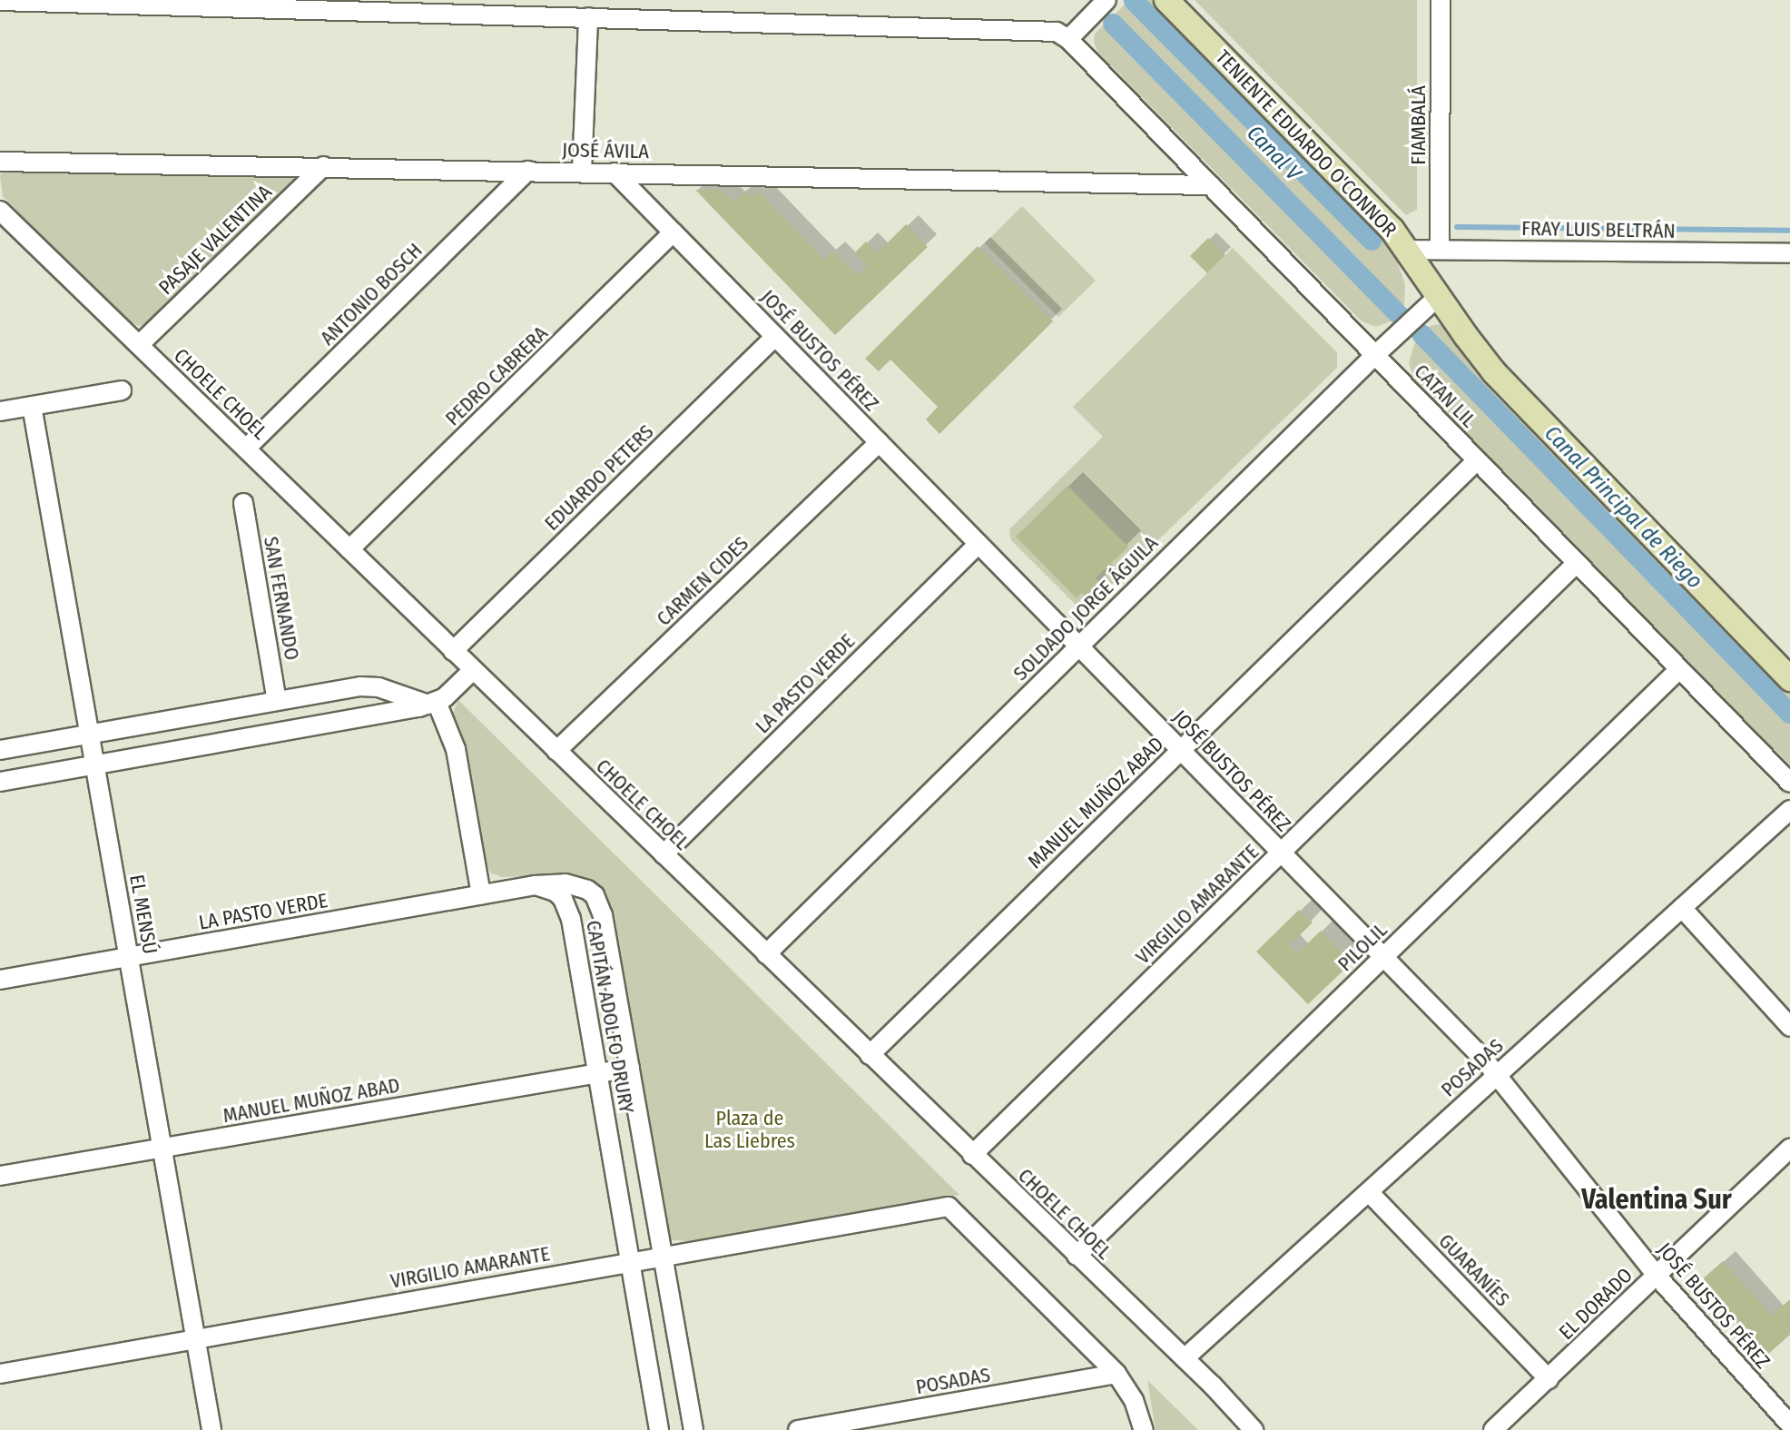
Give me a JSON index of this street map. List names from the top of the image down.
{
  "streets": {
    "main road": ["TENIENTE EDUARDO O'CONNOR"],
    "street": [
      "FIAMBALÁ",
      "JOSÉ ÁVILA",
      "FRAY LUIS BELTRÁN",
      "PASAJE VALENTINA",
      "ANTONIO BOSCH",
      "JOSÉ BUSTOS PÉREZ",
      "PEDRO CABRERA",
      "CHOELE CHOEL",
      "CATAN LIL",
      "EDUARDO PETERS",
      "CARMEN CIDES",
      "SAN FERNANDO",
      "SOLDADO JORGE ÁGUILA",
      "LA PASTO VERDE",
      "MANUEL MUÑOZ ABAD",
      "VIRGILIO AMARANTE",
      "EL MENSÚ",
      "PILOLIL",
      "CAPITÁN ADOLFO DRURY",
      "POSADAS",
      "GUARANÍES",
      "EL DORADO"
    ]
  },
  "crossings": [
    ["FIAMBALÁ", "FRAY LUIS BELTRÁN"],
    ["TENIENTE EDUARDO O'CONNOR", "FRAY LUIS BELTRÁN"],
    ["TENIENTE EDUARDO O'CONNOR", "SOLDADO JORGE ÁGUILA"],
    ["JOSÉ ÁVILA", "PASAJE VALENTINA"],
    ["JOSÉ ÁVILA", "ANTONIO BOSCH"],
    ["JOSÉ ÁVILA", "JOSÉ BUSTOS PÉREZ"],
    ["JOSÉ ÁVILA", "CATAN LIL"],
    ["PASAJE VALENTINA", "CHOELE CHOEL"],
    ["ANTONIO BOSCH", "CHOELE CHOEL"],
    ["JOSÉ BUSTOS PÉREZ", "PEDRO CABRERA"],
    ["JOSÉ BUSTOS PÉREZ", "EDUARDO PETERS"],
    ["JOSÉ BUSTOS PÉREZ", "CARMEN CIDES"],
    ["JOSÉ BUSTOS PÉREZ", "SOLDADO JORGE ÁGUILA"],
    ["JOSÉ BUSTOS PÉREZ", "LA PASTO VERDE"],
    ["JOSÉ BUSTOS PÉREZ", "MANUEL MUÑOZ ABAD"],
    ["JOSÉ BUSTOS PÉREZ", "VIRGILIO AMARANTE"],
    ["JOSÉ BUSTOS PÉREZ", "PILOLIL"],
    ["JOSÉ BUSTOS PÉREZ", "POSADAS"],
    ["JOSÉ BUSTOS PÉREZ", "EL DORADO"],
    ["PEDRO CABRERA", "CHOELE CHOEL"],
    ["CHOELE CHOEL", "EDUARDO PETERS"],
    ["CHOELE CHOEL", "CARMEN CIDES"],
    ["CHOELE CHOEL", "SOLDADO JORGE ÁGUILA"],
    ["CHOELE CHOEL", "LA PASTO VERDE"],
    ["CHOELE CHOEL", "MANUEL MUÑOZ ABAD"],
    ["CHOELE CHOEL", "VIRGILIO AMARANTE"],
    ["CHOELE CHOEL", "PILOLIL"],
    ["CHOELE CHOEL", "POSADAS"],
    ["CATAN LIL", "SOLDADO JORGE ÁGUILA"],
    ["CATAN LIL", "MANUEL MUÑOZ ABAD"],
    ["CATAN LIL", "VIRGILIO AMARANTE"],
    ["CATAN LIL", "PILOLIL"],
    ["LA PASTO VERDE", "EL MENSÚ"],
    ["LA PASTO VERDE", "CAPITÁN ADOLFO DRURY"],
    ["MANUEL MUÑOZ ABAD", "EL MENSÚ"],
    ["MANUEL MUÑOZ ABAD", "CAPITÁN ADOLFO DRURY"],
    ["VIRGILIO AMARANTE", "EL MENSÚ"],
    ["VIRGILIO AMARANTE", "CAPITÁN ADOLFO DRURY"],
    ["VIRGILIO AMARANTE", "POSADAS"],
    ["POSADAS", "GUARANÍES"],
    ["GUARANÍES", "EL DORADO"]
  ],
  "districts": ["Valentina Sur"],
  "water": ["Canal V", "Canal Principal de Riego"],
  "parks": ["Plaza de Las Liebres"]
}
